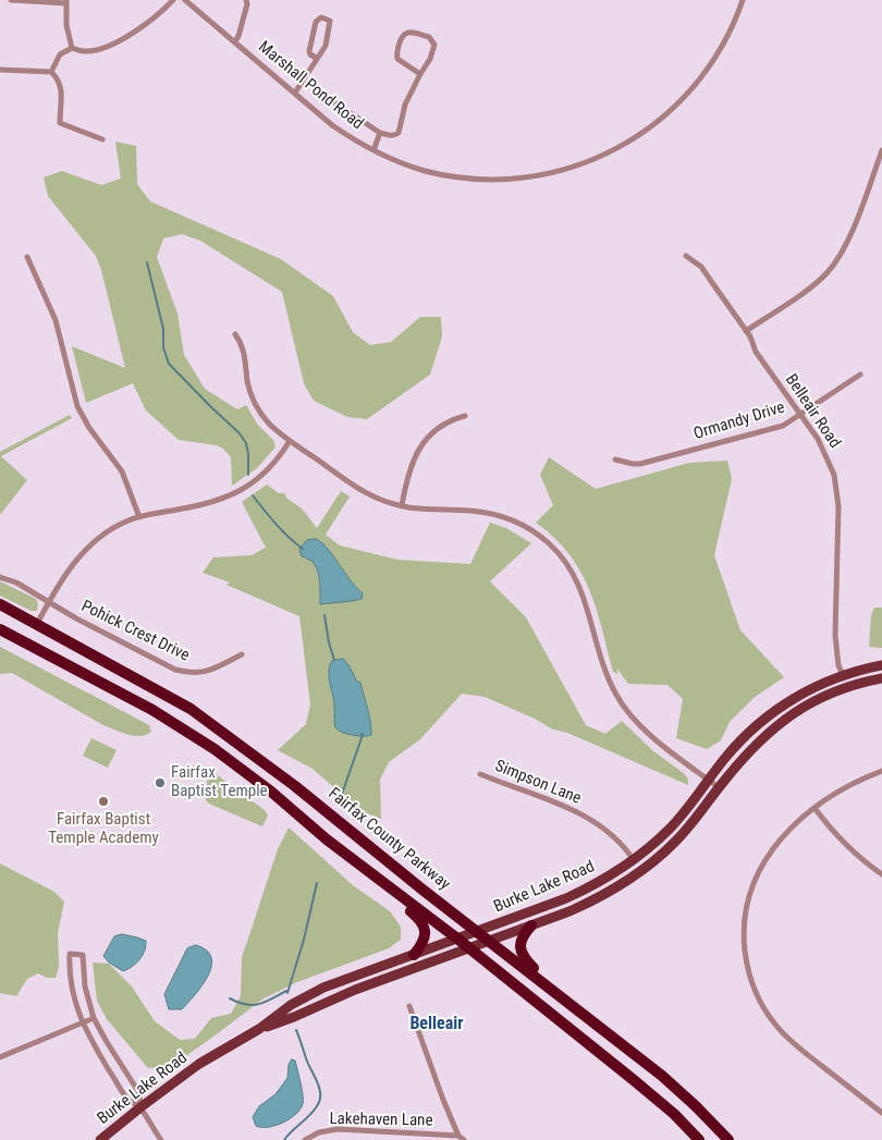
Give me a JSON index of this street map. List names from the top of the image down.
{
  "streets": {
    "highway": ["Fairfax County Parkway"],
    "main road": ["Burke Lake Road"],
    "street": [
      "Marshall Pond Road",
      "Belleair Road",
      "Ormandy Drive",
      "Pohick Crest Drive",
      "Simpson Lane",
      "Lakehaven Lane"
    ]
  },
  "crossings": [
    ["Belleair Road", "Ormandy Drive"],
    ["Belleair Road", "Burke Lake Road"],
    ["Simpson Lane", "Burke Lake Road"],
    ["Fairfax County Parkway", "Burke Lake Road"]
  ],
  "districts": ["Belleair"],
  "places": ["Fairfax Baptist Temple", "Fairfax Baptist Temple Academy"]
}
